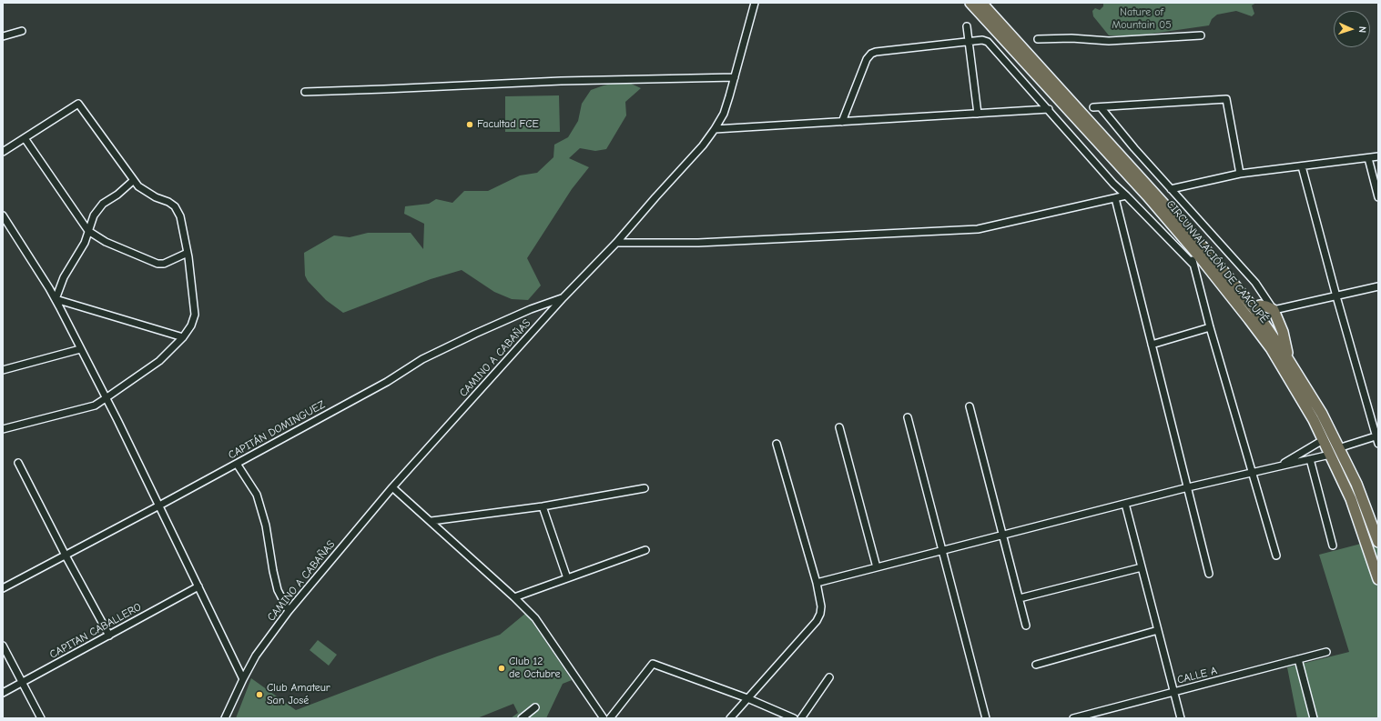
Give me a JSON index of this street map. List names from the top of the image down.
{
  "streets": {
    "highway": ["CIRCUNVALACIÓN DE CAACUPÉ"],
    "street": [
      "CAMINO A CABAÑAS",
      "CAPITÁN DOMINGUEZ",
      "CAPITAN CABALLERO",
      "CALLE A"
    ]
  },
  "crossings": [
    ["CAMINO A CABAÑAS", "CAPITÁN DOMINGUEZ"]
  ],
  "parks": ["Nature of Mountain 05"],
  "places": ["Facultad FCE", "Club 12 de Octubre", "Club Amateur San José"],
  "north": "right"
}
